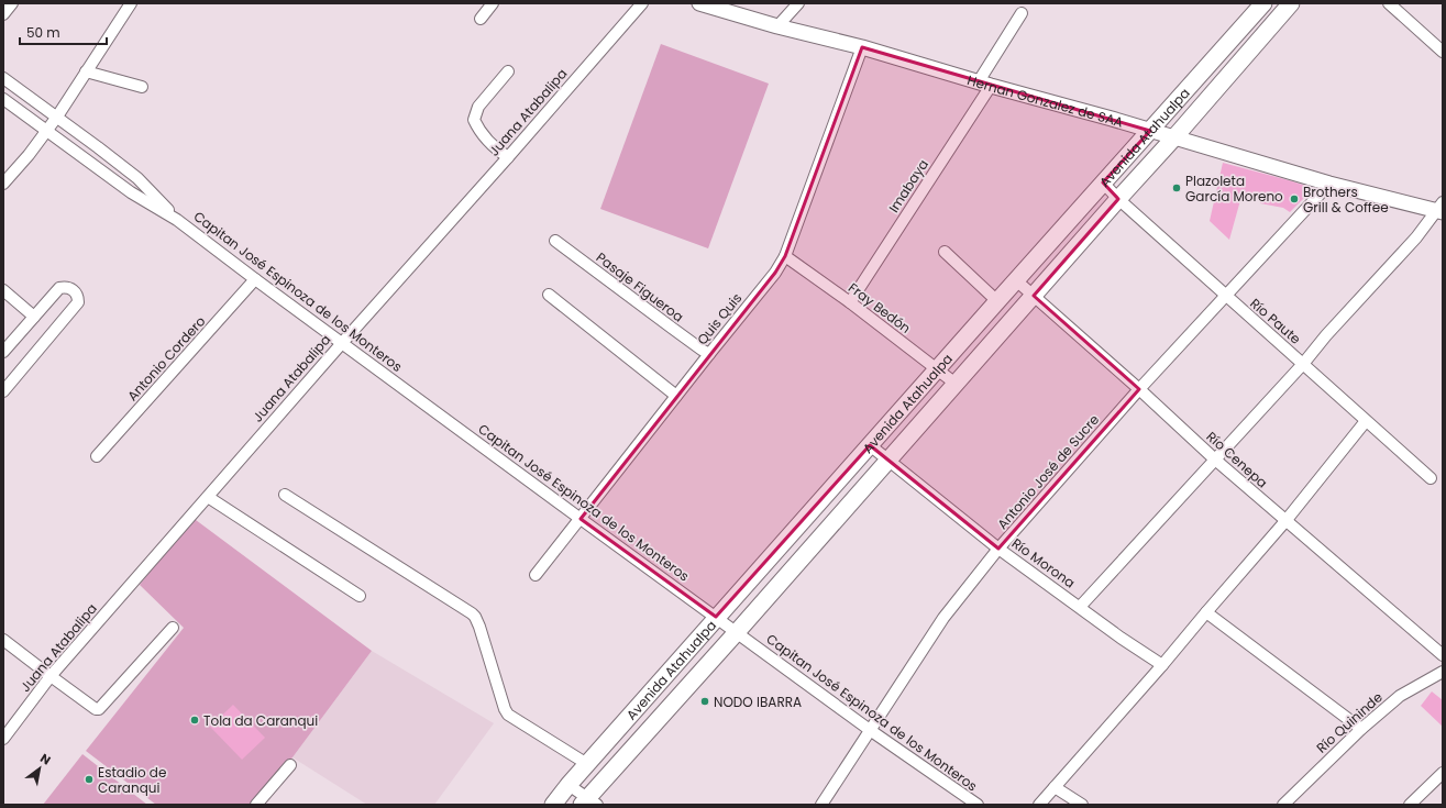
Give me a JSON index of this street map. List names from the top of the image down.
{
  "streets": {
    "main road": ["Avenida Atahualpa"],
    "street": [
      "Hernan Gonzalez de SAA",
      "Juana Atabalipa",
      "Imabaya",
      "Pasaje Figueroa",
      "Capitan José Espinoza de los Monteros",
      "Fray Bedón",
      "Quis Quis",
      "Río Paute",
      "Antonio Cordero",
      "Río Cenepa",
      "Antonio José de Sucre",
      "Río Morona",
      "Río Quininde"
    ]
  },
  "crossings": [
    ["Hernan Gonzalez de SAA", "Avenida Atahualpa"],
    ["Hernan Gonzalez de SAA", "Imabaya"],
    ["Hernan Gonzalez de SAA", "Quis Quis"],
    ["Hernan Gonzalez de SAA", "Antonio José de Sucre"],
    ["Juana Atabalipa", "Capitan José Espinoza de los Monteros"],
    ["Avenida Atahualpa", "Capitan José Espinoza de los Monteros"],
    ["Avenida Atahualpa", "Fray Bedón"],
    ["Avenida Atahualpa", "Río Paute"],
    ["Avenida Atahualpa", "Río Cenepa"],
    ["Avenida Atahualpa", "Río Morona"],
    ["Imabaya", "Fray Bedón"],
    ["Pasaje Figueroa", "Quis Quis"],
    ["Capitan José Espinoza de los Monteros", "Quis Quis"],
    ["Capitan José Espinoza de los Monteros", "Antonio Cordero"],
    ["Capitan José Espinoza de los Monteros", "Antonio José de Sucre"],
    ["Fray Bedón", "Quis Quis"],
    ["Río Paute", "Antonio José de Sucre"],
    ["Río Cenepa", "Antonio José de Sucre"],
    ["Antonio José de Sucre", "Río Morona"]
  ],
  "places": [
    "Plazoleta García Moreno",
    "Brothers Grill & Coffee",
    "NODO IBARRA",
    "Tola da Caranqui",
    "Estadio de Caranqui"
  ],
  "scale_bar": "50 m",
  "north": "top right"
}
